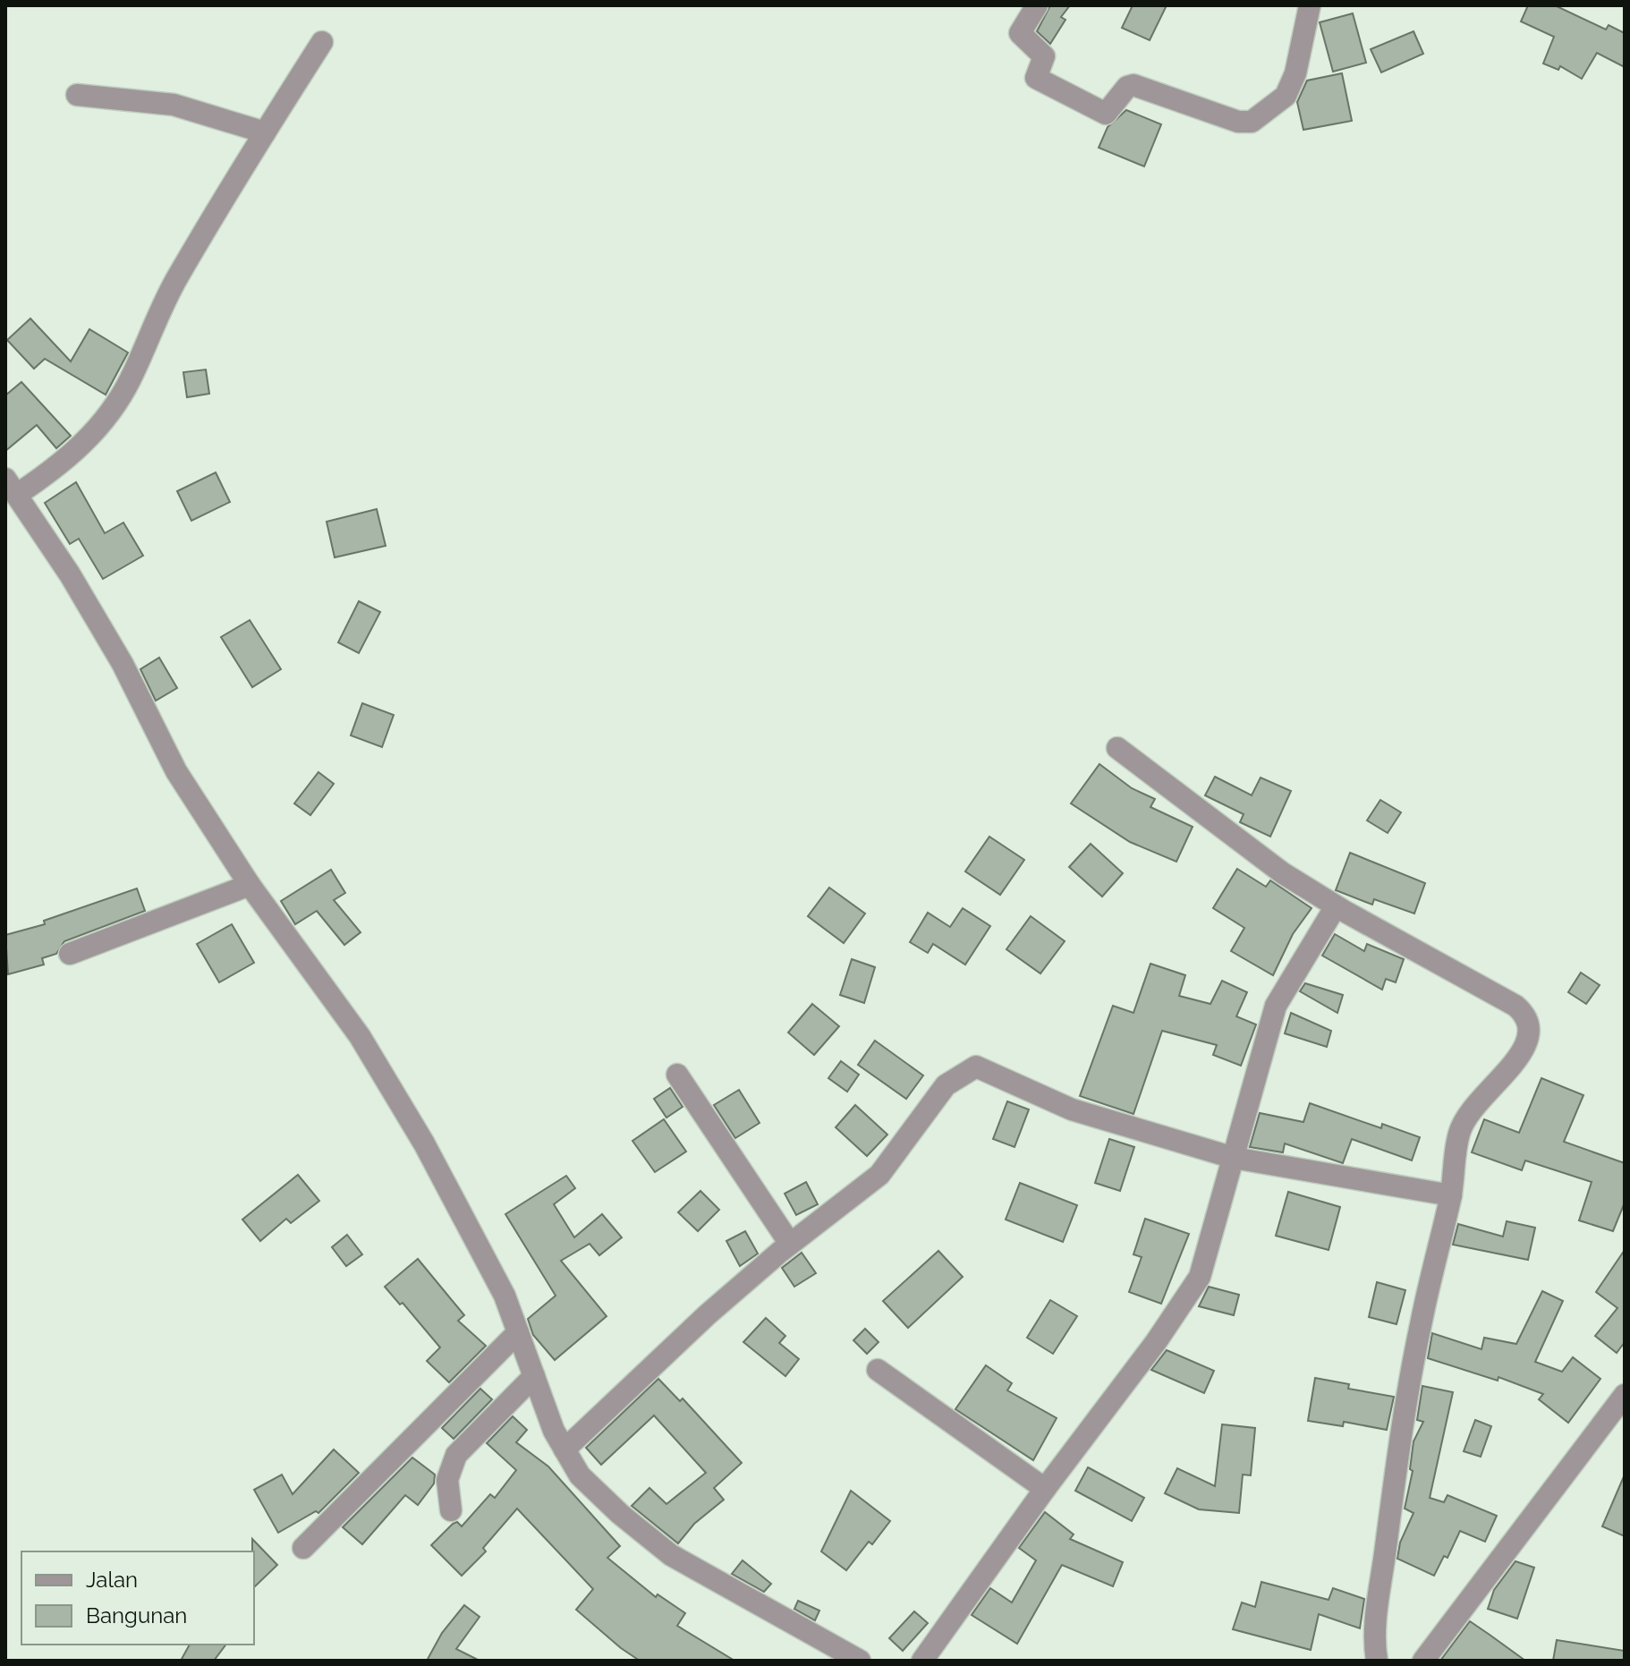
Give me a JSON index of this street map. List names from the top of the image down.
{
  "legend": ["Jalan", "Bangunan"]
}
